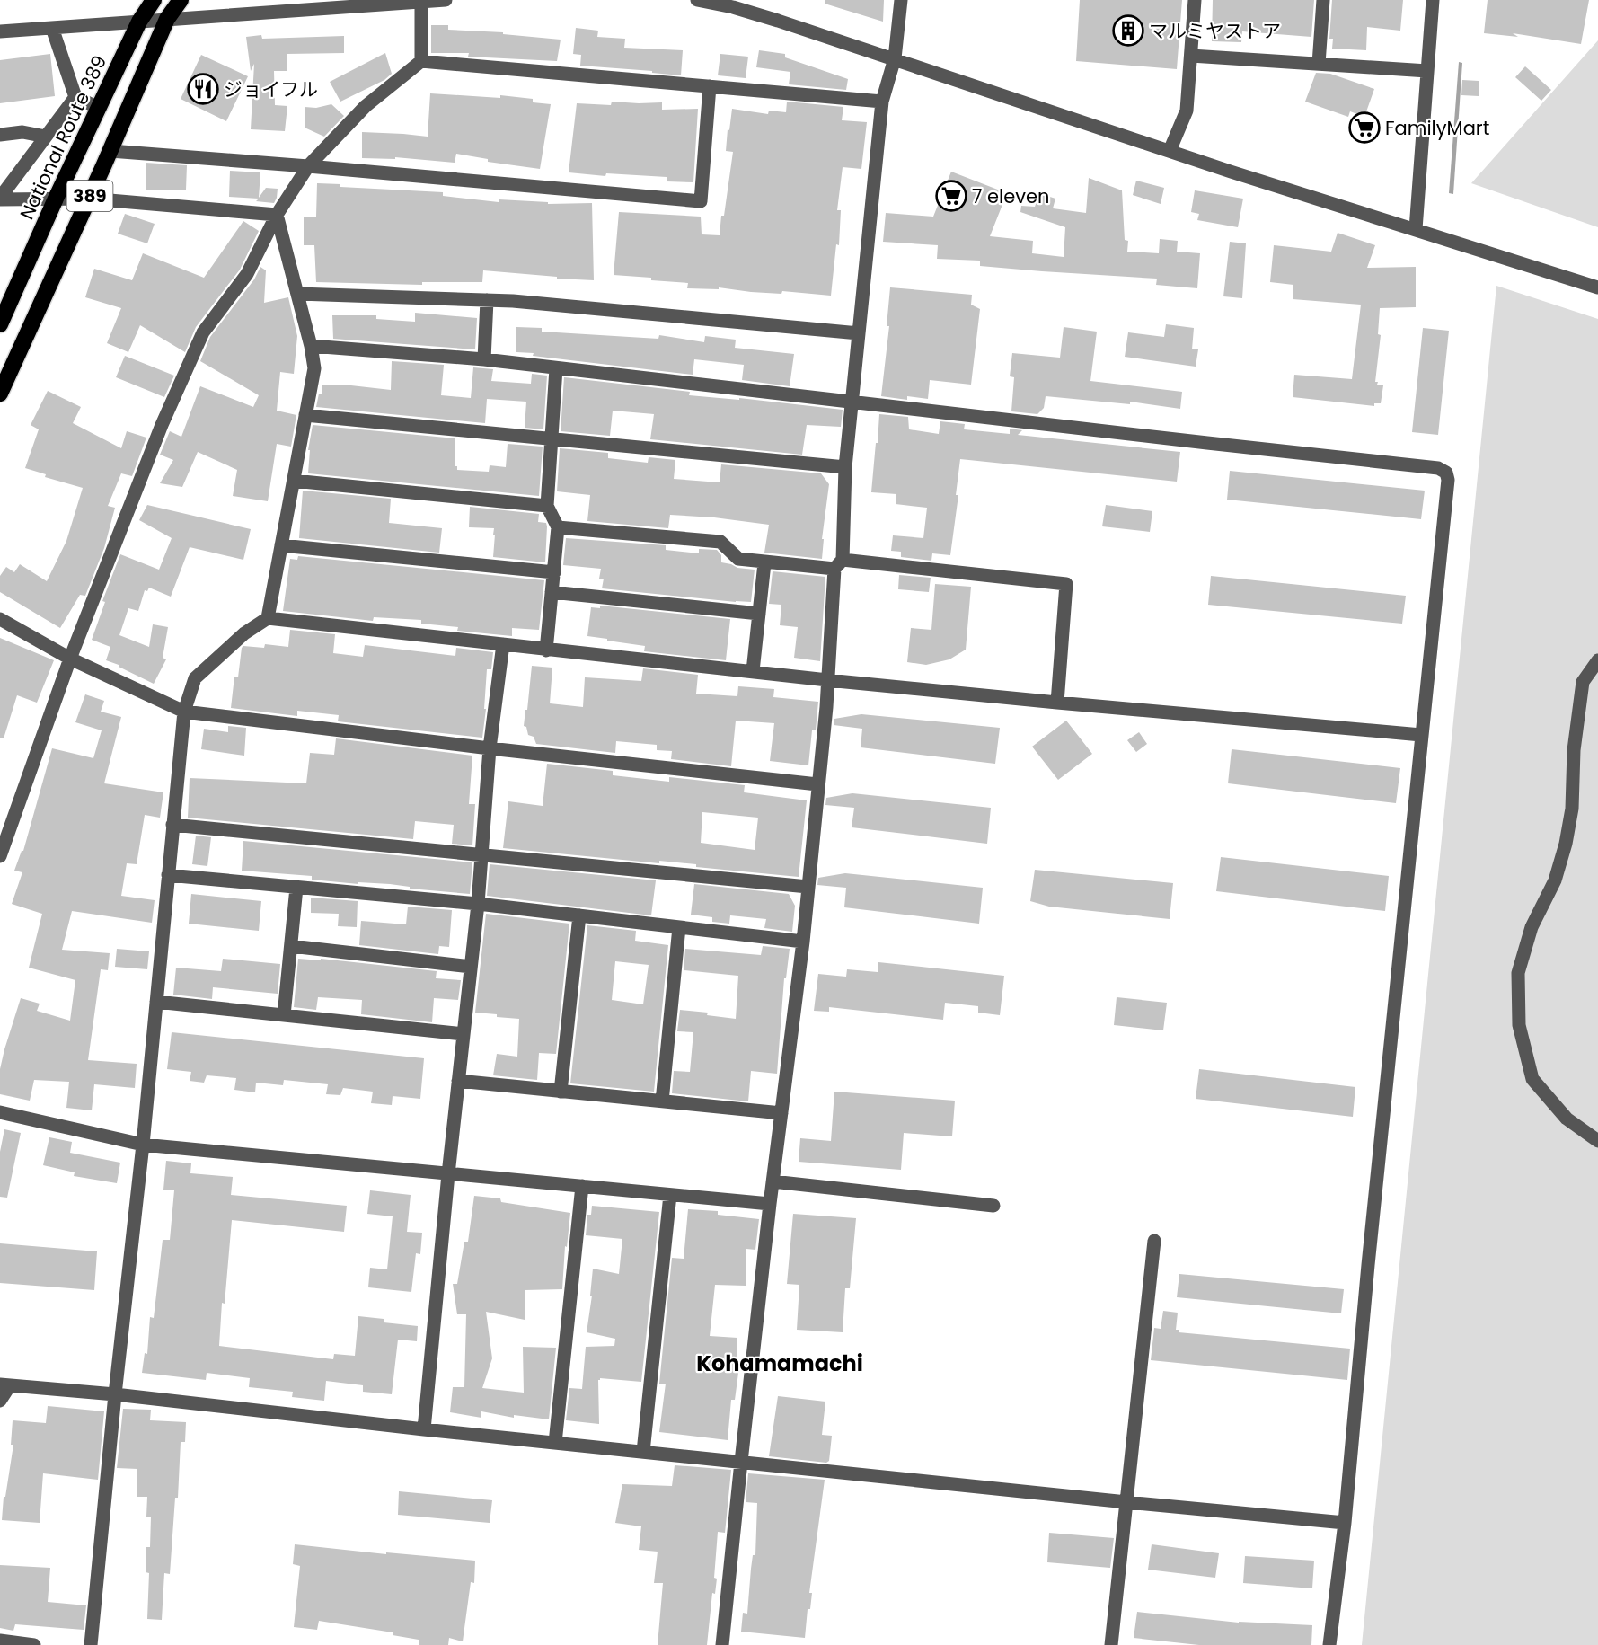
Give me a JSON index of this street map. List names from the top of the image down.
{
  "streets": {
    "highway": ["National Route 389", "389"]
  },
  "districts": ["Kohamamachi"],
  "places": {
    "building": ["マルミヤストア"],
    "restaurant": ["ジョイフル"],
    "supermarket": ["FamilyMart", "7 eleven"]
  }
}
